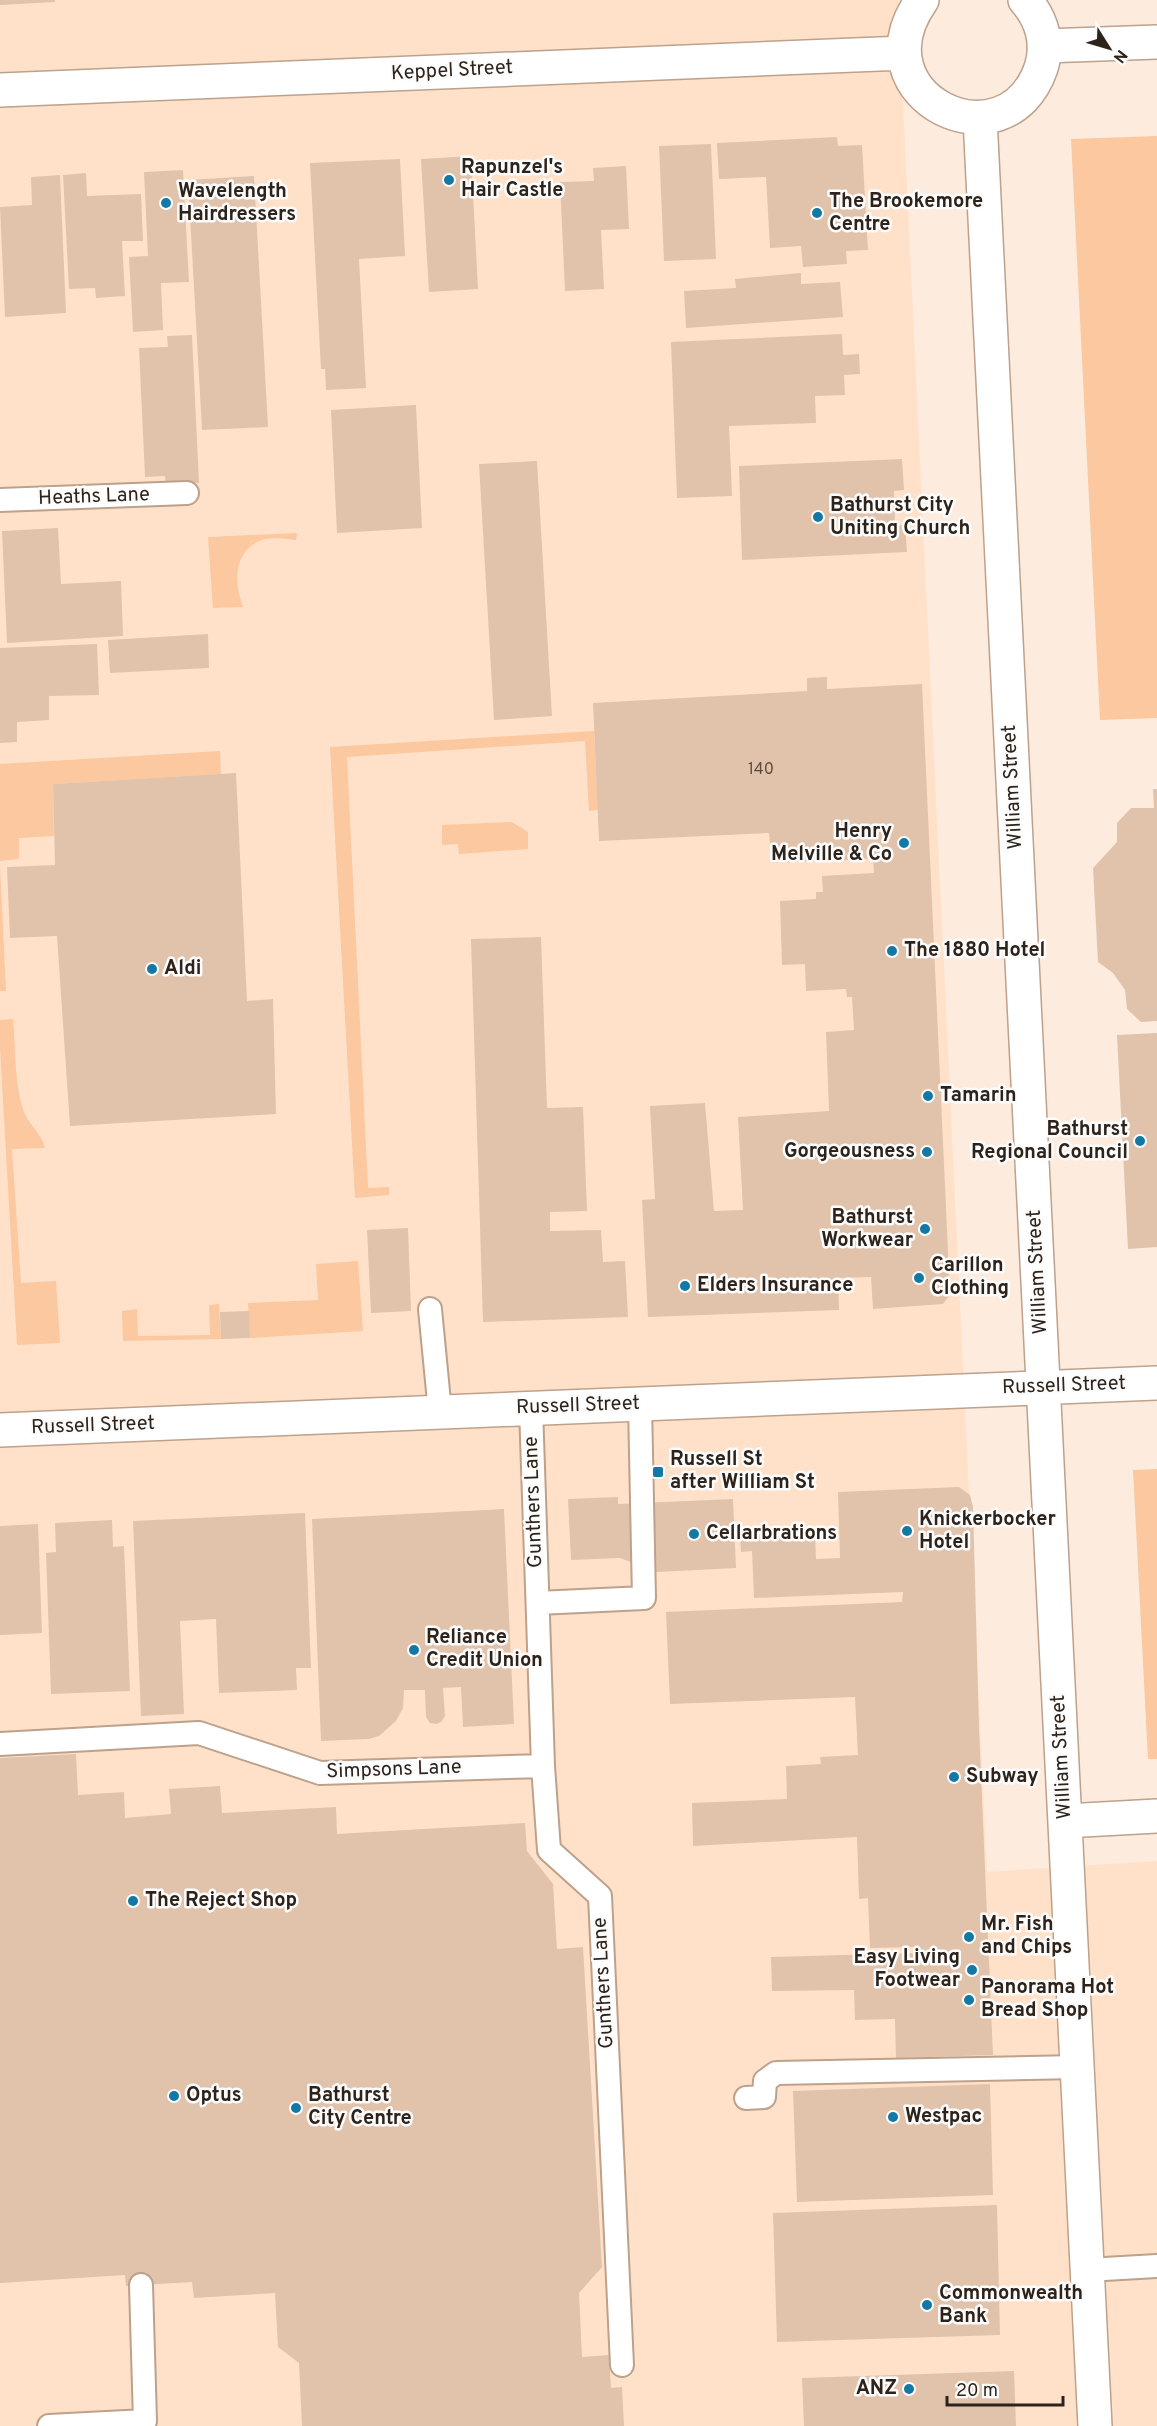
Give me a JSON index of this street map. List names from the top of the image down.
{
  "streets": {
    "street": ["Keppel Street", "William Street", "Russell Street"],
    "lane": ["Heaths Lane", "Gunthers Lane", "Simpsons Lane"]
  },
  "crossings": [
    ["William Street", "Russell Street"],
    ["Russell Street", "Gunthers Lane"],
    ["Gunthers Lane", "Simpsons Lane"]
  ],
  "places": {
    "other": [
      "Rapunzel's Hair Castle",
      "Wavelength Hairdressers",
      "The Brookemore Centre",
      "Bathurst City Uniting Church",
      "Henry Melville & Co",
      "The 1880 Hotel",
      "Aldi",
      "Tamarin",
      "Bathurst Regional Council",
      "Gorgeousness",
      "Bathurst Workwear",
      "Carillon Clothing",
      "Elders Insurance",
      "Knickerbocker Hotel",
      "Cellarbrations",
      "Reliance Credit Union",
      "Subway",
      "The Reject Shop",
      "Mr. Fish and Chips",
      "Easy Living Footwear",
      "Panorama Hot Bread Shop",
      "Optus",
      "Bathurst City Centre",
      "Westpac",
      "Commonwealth Bank",
      "ANZ"
    ],
    "transit": ["Russell St after William St"]
  },
  "house_numbers": ["140"],
  "scale_bar": "20 m",
  "north": "bottom right"
}
